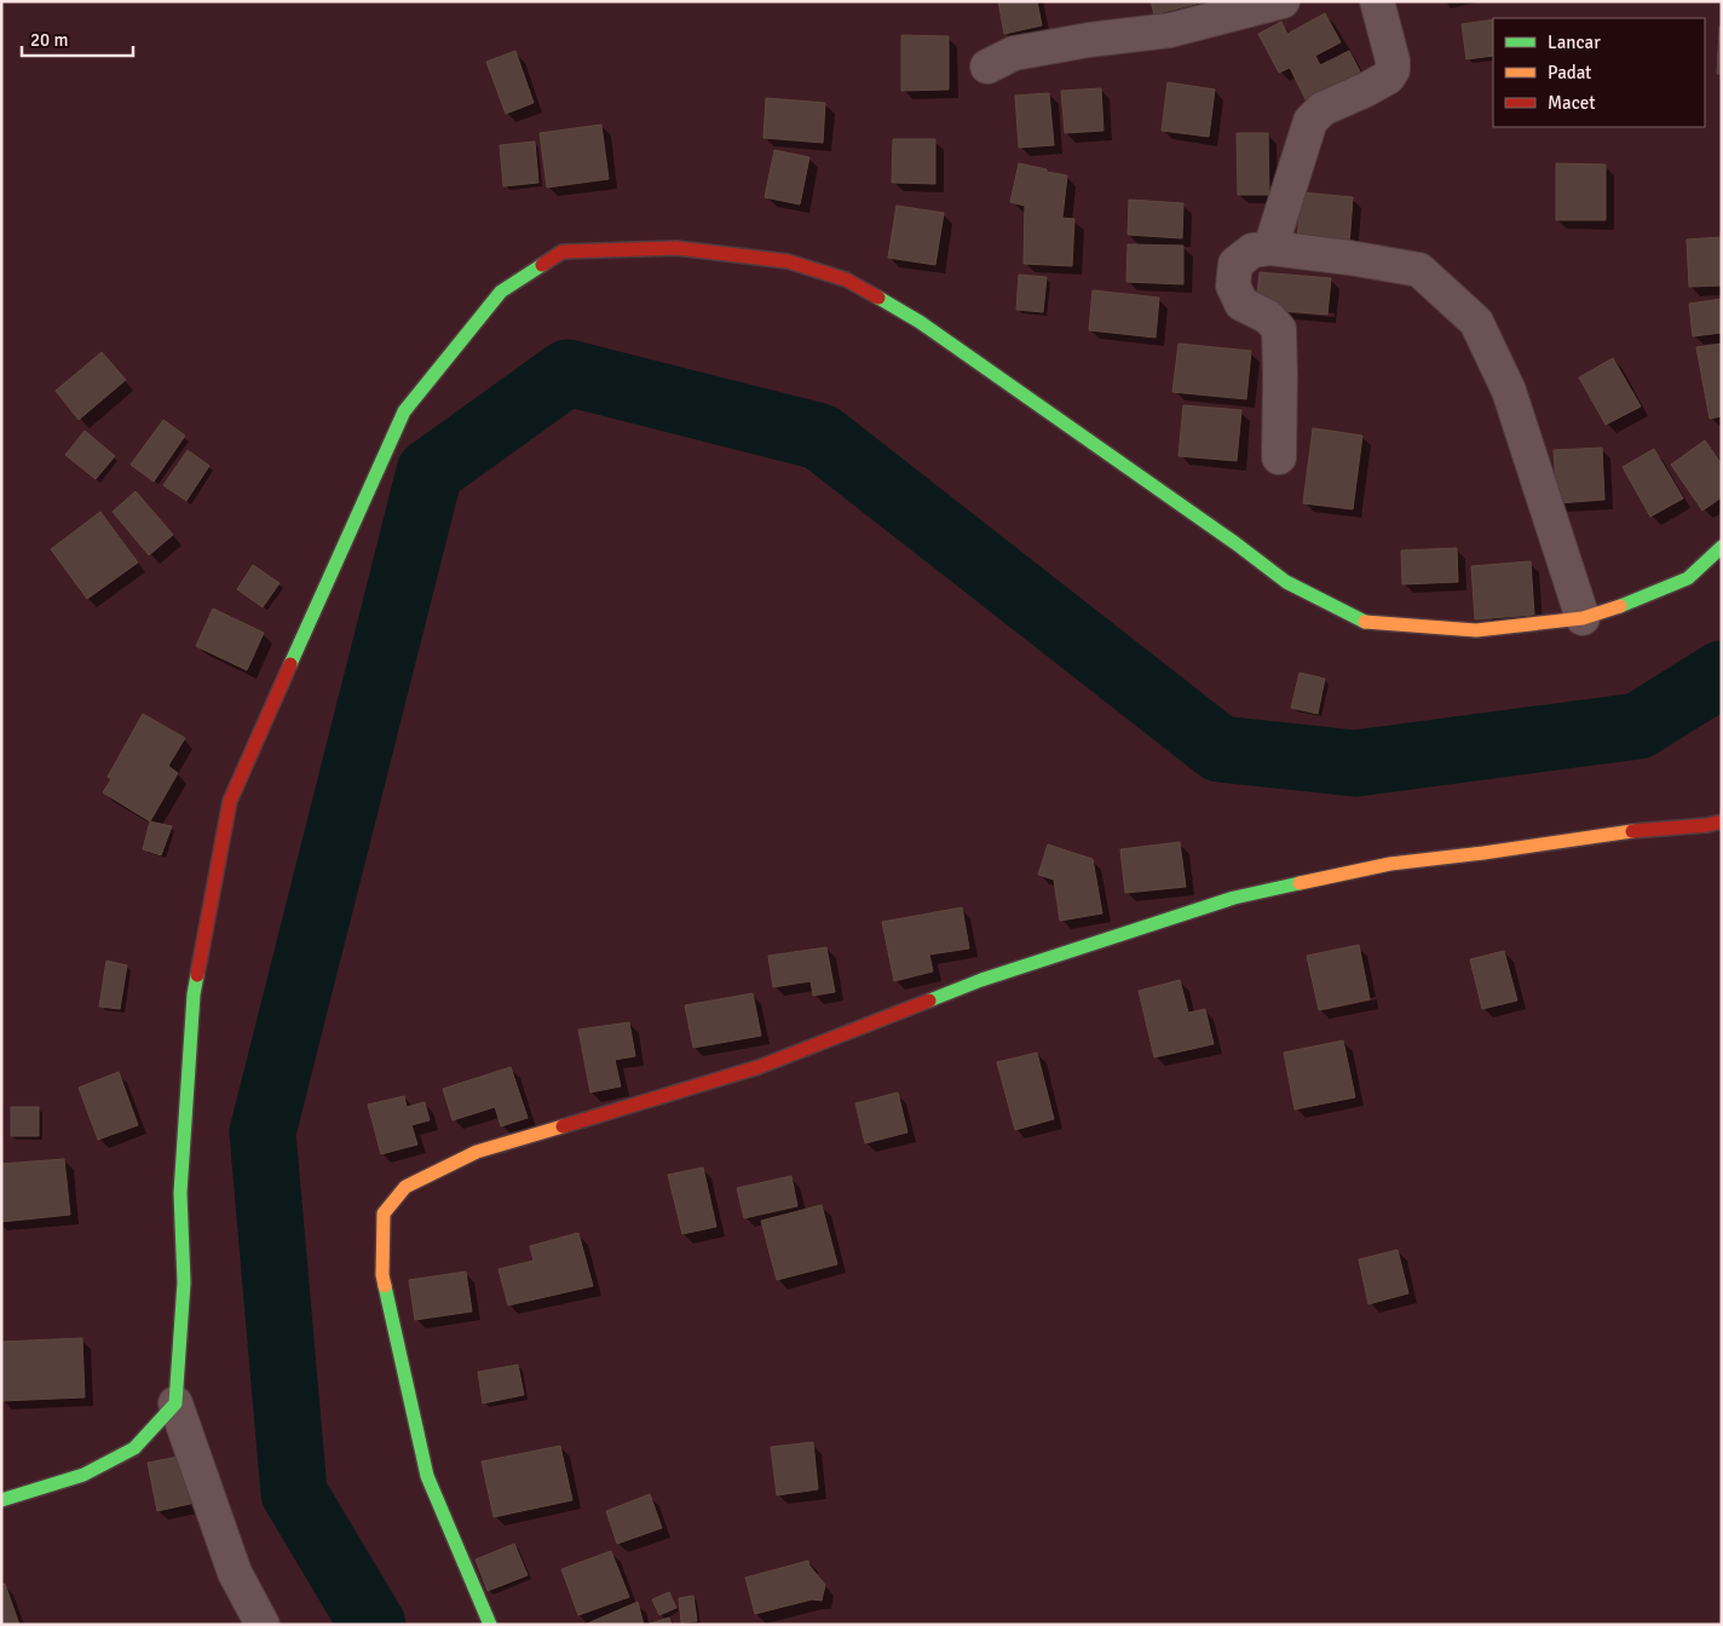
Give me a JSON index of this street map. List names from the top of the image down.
{
  "legend": ["Lancar", "Padat", "Macet"],
  "scale_bar": "20 m"
}
